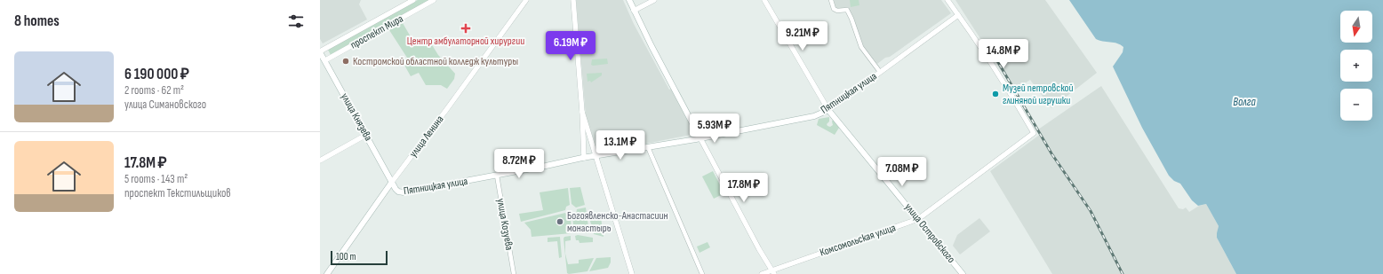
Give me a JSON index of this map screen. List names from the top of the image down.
{
  "streets": {
    "main road": [
      "Пятницкая улица",
      "улица Князева",
      "улица Ленина",
      "улица Островского"
    ],
    "street": ["проспект Мира", "улица Козуева", "Комсомольская улица"]
  },
  "crossings": [
    ["проспект Мира", "улица Князева"],
    ["Пятницкая улица", "улица Князева"],
    ["Пятницкая улица", "улица Ленина"],
    ["Пятницкая улица", "улица Козуева"],
    ["Пятницкая улица", "улица Островского"],
    ["Пятницкая улица", "Комсомольская улица"],
    ["улица Князева", "улица Ленина"],
    ["улица Островского", "Комсомольская улица"]
  ],
  "water": ["Волга"],
  "places": {
    "health": ["Центр амбулаторной хирургии"],
    "other": ["Костромской областной колледж культуры", "Музей петровской глиняной игрушки", "Богоявленско-Анастасиин монастырь"]
  },
  "scale_bar": "100 m",
  "north": "bottom",
  "page": {
    "heading": "8 homes",
    "map_buttons": ["+", "−"],
    "price": [
      "9.21M ₽",
      "6.19M ₽",
      "14.8M ₽",
      "5.93M ₽",
      "13.1M ₽",
      "8.72M ₽",
      "7.08M ₽",
      "17.8M ₽"
    ],
    "list": [
      {
        "name": "6 190 000 ₽",
        "note": "2 rooms · 62 m² · улица Симановского"
      },
      {
        "name": "17.8M ₽",
        "note": "5 rooms · 143 m² · проспект Текстильщиков"
      }
    ],
    "scale": "100 m"
  }
}
